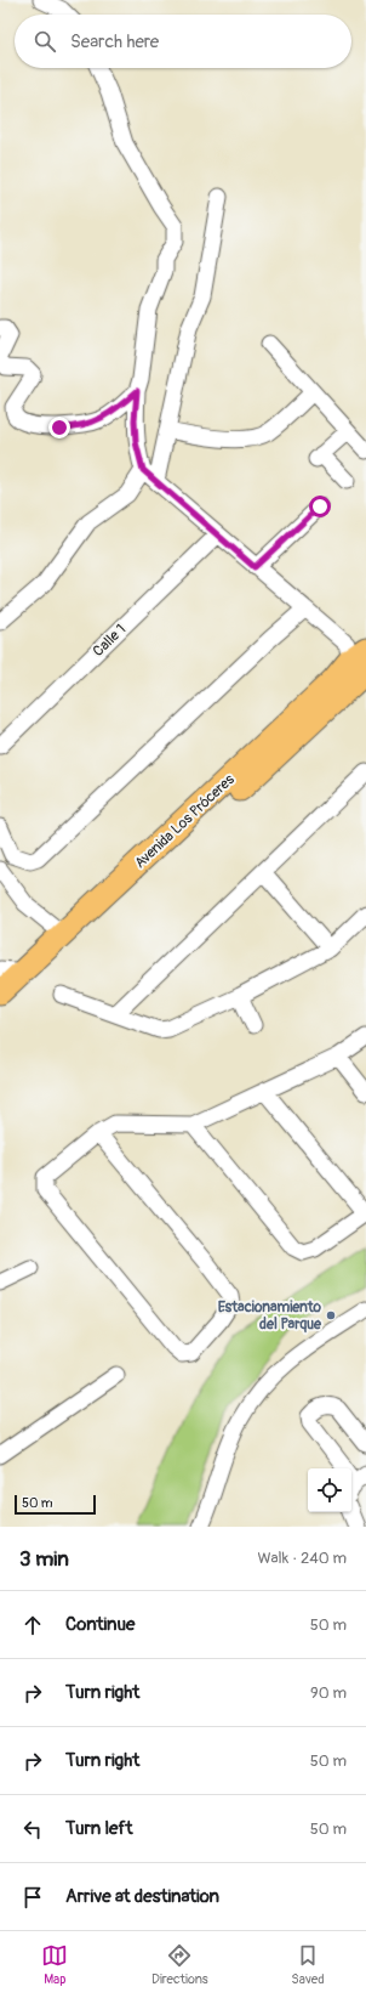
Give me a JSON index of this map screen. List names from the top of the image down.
{
  "streets": {
    "highway": ["Avenida Los Próceres"],
    "street": ["Calle 1"]
  },
  "places": ["Estacionamiento del Parque"],
  "scale_bar": "50 m",
  "page": {
    "search": "Search here",
    "scale": "50 m",
    "heading": ["3 min", "Walk · 240 m"],
    "list": [
      ["Continue", "50 m"],
      ["Turn right", "90 m"],
      ["Turn right", "50 m"],
      ["Turn left", "50 m"],
      "Arrive at destination"
    ],
    "nav": ["Map", "Directions", "Saved"]
  }
}
